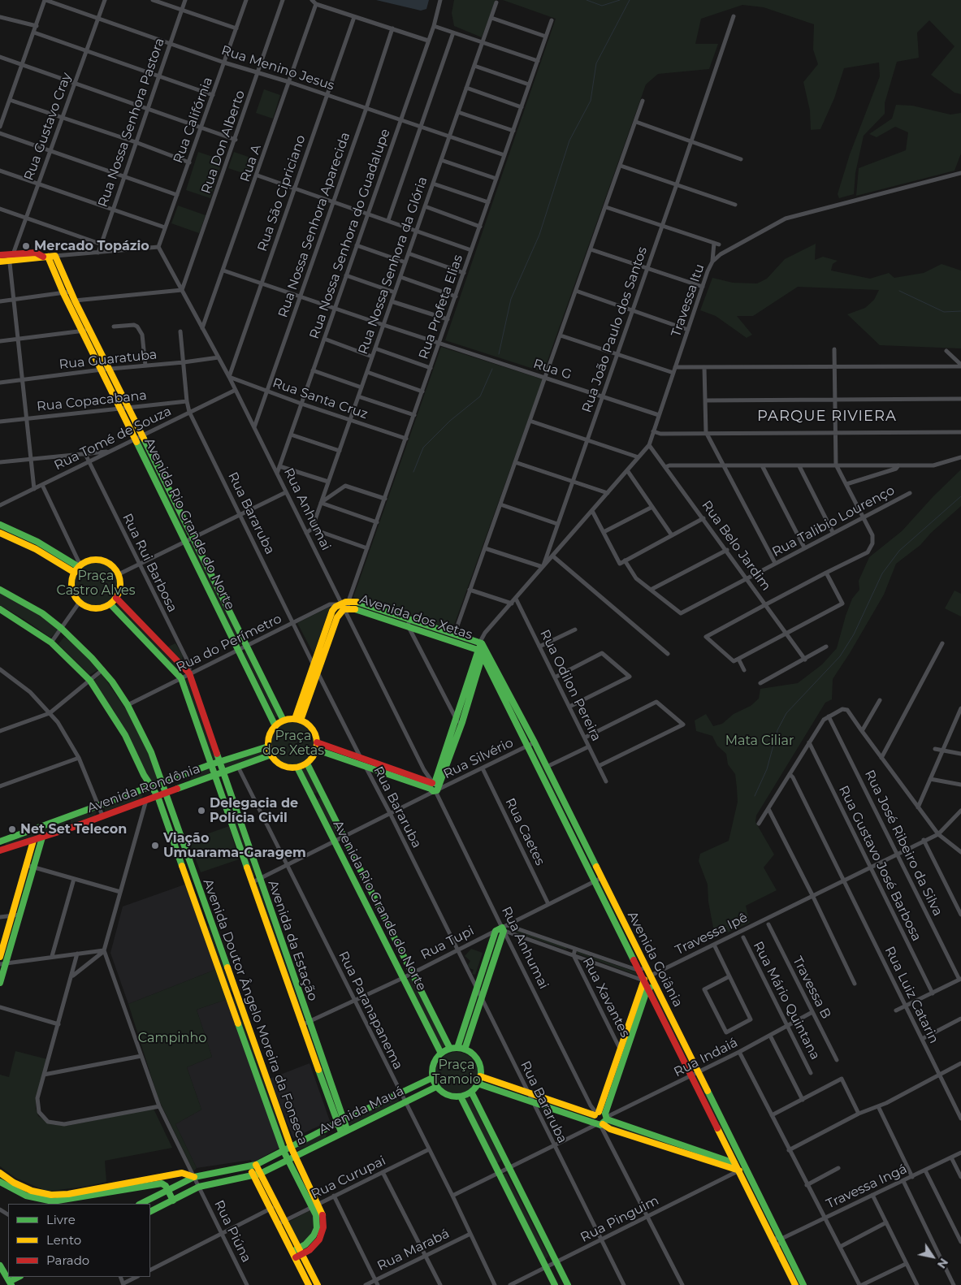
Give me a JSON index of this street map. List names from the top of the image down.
{
  "streets": {
    "street": [
      "Rua Menino Jesus",
      "Rua Califórnia",
      "Rua Nossa Senhora Pastora",
      "Rua Gustavo Cray",
      "Rua Don Alberto",
      "Rua A",
      "Rua São Cipriciano",
      "Rua Nossa Senhora Aparecida",
      "Rua Nossa Senhora do Guadalupe",
      "Rua Nossa Senhora da Glória",
      "Travessa Itu",
      "Rua Profeta Elias",
      "Rua João Paulo dos Santos",
      "Rua Guaratuba",
      "Rua G",
      "Rua Santa Cruz",
      "Rua Copacabana",
      "Rua Tomé de Souza",
      "Rua Anhumai",
      "Rua Bararuba",
      "Rua Talibio Lourenço",
      "Avenida Rio Grande do Norte",
      "Rua Belo Jardim",
      "Rua Rui Barbosa",
      "Avenida dos Xetas",
      "Rua do Perímetro",
      "Rua Odilon Pereira",
      "Rua Silvério",
      "Avenida Rondônia",
      "Rua Caetes",
      "Rua José Ribeiro da Silva",
      "Rua Gustavo José Barbosa",
      "Travessa Ipê",
      "Avenida da Estação",
      "Rua Tupi",
      "Avenida Goiânia",
      "Travessa B",
      "Rua Luiz Catarin",
      "Rua Xavantes",
      "Rua Mário Quintana",
      "Rua Paranapanema",
      "Avenida Doutor Ângelo Moreira da Fonseca",
      "Rua Indaiá",
      "Avenida Mauá",
      "Rua Curupai",
      "Travessa Ingá",
      "Rua Pinguim",
      "Rua Piúna",
      "Rua Marabá"
    ]
  },
  "crossings": [
    ["Rua Menino Jesus", "Rua Califórnia"],
    ["Rua Menino Jesus", "Rua Nossa Senhora Pastora"],
    ["Rua Menino Jesus", "Rua Gustavo Cray"],
    ["Rua Menino Jesus", "Rua Don Alberto"],
    ["Rua Menino Jesus", "Rua A"],
    ["Rua Menino Jesus", "Rua São Cipriciano"],
    ["Rua Menino Jesus", "Rua Nossa Senhora Aparecida"],
    ["Rua Menino Jesus", "Rua Nossa Senhora do Guadalupe"],
    ["Rua Menino Jesus", "Rua Nossa Senhora da Glória"],
    ["Rua Menino Jesus", "Rua Profeta Elias"],
    ["Rua Califórnia", "Rua Anhumai"],
    ["Rua Don Alberto", "Rua Anhumai"],
    ["Rua A", "Rua G"],
    ["Rua A", "Rua Anhumai"],
    ["Rua São Cipriciano", "Rua G"],
    ["Rua São Cipriciano", "Rua Santa Cruz"],
    ["Rua São Cipriciano", "Rua Anhumai"],
    ["Rua Nossa Senhora Aparecida", "Rua G"],
    ["Rua Nossa Senhora Aparecida", "Rua Santa Cruz"],
    ["Rua Nossa Senhora Aparecida", "Rua Anhumai"],
    ["Rua Nossa Senhora do Guadalupe", "Rua G"],
    ["Rua Nossa Senhora do Guadalupe", "Rua Santa Cruz"],
    ["Rua Nossa Senhora do Guadalupe", "Rua Anhumai"],
    ["Rua Nossa Senhora da Glória", "Rua G"],
    ["Rua Nossa Senhora da Glória", "Rua Santa Cruz"],
    ["Travessa Itu", "Rua João Paulo dos Santos"],
    ["Travessa Itu", "Rua G"],
    ["Travessa Itu", "Rua Belo Jardim"],
    ["Rua Profeta Elias", "Rua G"],
    ["Rua Profeta Elias", "Rua Santa Cruz"],
    ["Rua Profeta Elias", "Avenida dos Xetas"],
    ["Rua João Paulo dos Santos", "Rua G"],
    ["Rua João Paulo dos Santos", "Avenida dos Xetas"],
    ["Rua João Paulo dos Santos", "Rua Odilon Pereira"],
    ["Rua João Paulo dos Santos", "Avenida Goiânia"],
    ["Rua Guaratuba", "Rua Anhumai"],
    ["Rua Guaratuba", "Rua Bararuba"],
    ["Rua Guaratuba", "Avenida Rio Grande do Norte"],
    ["Rua Santa Cruz", "Rua Anhumai"],
    ["Rua Copacabana", "Rua Bararuba"],
    ["Rua Copacabana", "Avenida Rio Grande do Norte"],
    ["Rua Tomé de Souza", "Rua Anhumai"],
    ["Rua Tomé de Souza", "Rua Bararuba"],
    ["Rua Tomé de Souza", "Avenida Rio Grande do Norte"],
    ["Rua Tomé de Souza", "Rua Rui Barbosa"],
    ["Rua Anhumai", "Avenida dos Xetas"],
    ["Rua Anhumai", "Rua do Perímetro"],
    ["Rua Anhumai", "Rua Silvério"],
    ["Rua Anhumai", "Rua Tupi"],
    ["Rua Anhumai", "Rua Indaiá"],
    ["Rua Anhumai", "Rua Pinguim"],
    ["Rua Bararuba", "Avenida dos Xetas"],
    ["Rua Bararuba", "Rua do Perímetro"],
    ["Rua Bararuba", "Rua Silvério"],
    ["Rua Bararuba", "Rua Tupi"],
    ["Rua Bararuba", "Rua Indaiá"],
    ["Rua Bararuba", "Rua Pinguim"],
    ["Rua Talibio Lourenço", "Rua Belo Jardim"],
    ["Avenida Rio Grande do Norte", "Avenida dos Xetas"],
    ["Avenida Rio Grande do Norte", "Rua do Perímetro"],
    ["Avenida Rio Grande do Norte", "Rua Silvério"],
    ["Avenida Rio Grande do Norte", "Avenida Rondônia"],
    ["Avenida Rio Grande do Norte", "Rua Tupi"],
    ["Avenida Rio Grande do Norte", "Avenida Mauá"],
    ["Rua Rui Barbosa", "Rua do Perímetro"],
    ["Rua Rui Barbosa", "Avenida da Estação"],
    ["Avenida dos Xetas", "Rua do Perímetro"],
    ["Avenida dos Xetas", "Rua Silvério"],
    ["Avenida dos Xetas", "Avenida Rondônia"],
    ["Avenida dos Xetas", "Avenida Goiânia"],
    ["Rua do Perímetro", "Avenida da Estação"],
    ["Rua do Perímetro", "Avenida Doutor Ângelo Moreira da Fonseca"],
    ["Rua Silvério", "Rua Caetes"],
    ["Rua Silvério", "Avenida da Estação"],
    ["Rua Silvério", "Avenida Goiânia"],
    ["Rua Silvério", "Rua Paranapanema"],
    ["Avenida Rondônia", "Avenida da Estação"],
    ["Avenida Rondônia", "Rua Paranapanema"],
    ["Avenida Rondônia", "Avenida Doutor Ângelo Moreira da Fonseca"],
    ["Rua Caetes", "Rua Tupi"],
    ["Rua José Ribeiro da Silva", "Travessa Ipê"],
    ["Rua Gustavo José Barbosa", "Travessa Ipê"],
    ["Travessa Ipê", "Avenida Goiânia"],
    ["Travessa Ipê", "Rua Luiz Catarin"],
    ["Avenida da Estação", "Rua Tupi"],
    ["Avenida da Estação", "Avenida Mauá"],
    ["Rua Tupi", "Avenida Goiânia"],
    ["Rua Tupi", "Rua Paranapanema"],
    ["Avenida Goiânia", "Rua Indaiá"],
    ["Avenida Goiânia", "Travessa Ingá"],
    ["Avenida Goiânia", "Rua Pinguim"],
    ["Travessa B", "Rua Indaiá"],
    ["Rua Mário Quintana", "Rua Indaiá"],
    ["Rua Paranapanema", "Rua Indaiá"],
    ["Rua Paranapanema", "Avenida Mauá"],
    ["Rua Paranapanema", "Rua Curupai"],
    ["Rua Paranapanema", "Rua Marabá"],
    ["Avenida Doutor Ângelo Moreira da Fonseca", "Avenida Mauá"],
    ["Avenida Doutor Ângelo Moreira da Fonseca", "Rua Curupai"],
    ["Avenida Mauá", "Rua Piúna"]
  ],
  "districts": ["PARQUE RIVIERA"],
  "parks": [
    "Praça Castro Alves",
    "Praça dos Xetas",
    "Mata Ciliar",
    "Campinho",
    "Praça Tamoio"
  ],
  "places": [
    "Mercado Topázio",
    "Delegacia de Polícia Civil",
    "Net Set Telecon",
    "Viação Umuarama-Garagem"
  ],
  "legend": ["Livre", "Lento", "Parado"],
  "north": "bottom right"
}
